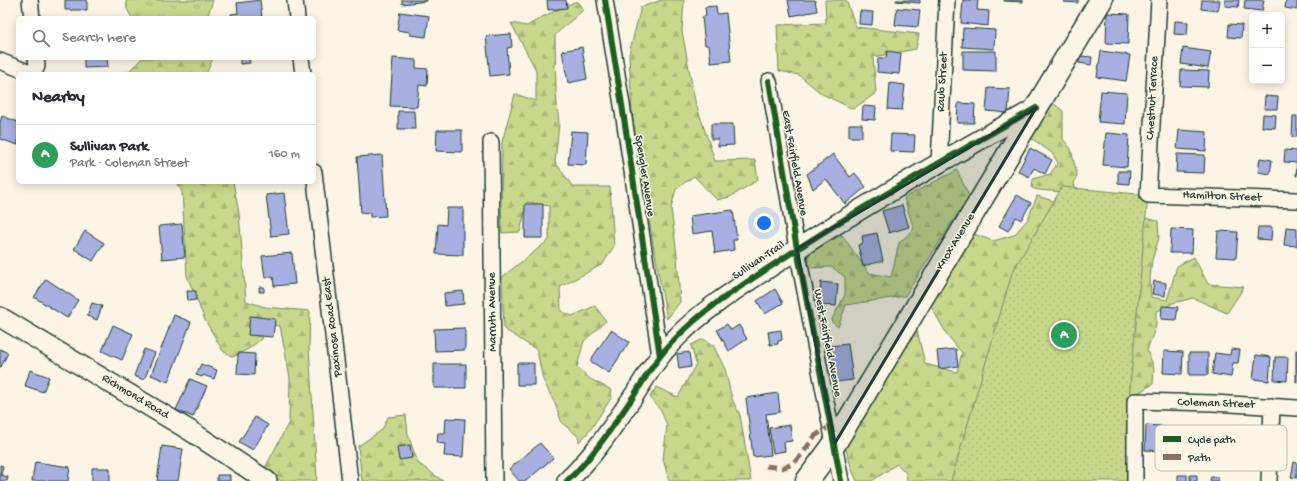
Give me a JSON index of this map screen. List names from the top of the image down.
{
  "streets": {
    "main road": ["Knox Avenue"],
    "street": [
      "Raub Street",
      "Chestnut Terrace",
      "East Fairfield Avenue",
      "Spengler Avenue",
      "Hamilton Street",
      "Sullivan Trail",
      "Marruth Avenue",
      "Paxinosa Road East",
      "West Fairfield Avenue",
      "Richmond Road",
      "Coleman Street"
    ]
  },
  "crossings": [
    ["Raub Street", "Sullivan Trail"],
    ["Chestnut Terrace", "Hamilton Street"],
    ["East Fairfield Avenue", "Sullivan Trail"],
    ["East Fairfield Avenue", "West Fairfield Avenue"],
    ["Spengler Avenue", "Sullivan Trail"],
    ["Knox Avenue", "Sullivan Trail"],
    ["Knox Avenue", "West Fairfield Avenue"],
    ["Sullivan Trail", "West Fairfield Avenue"]
  ],
  "legend": ["Cycle path", "Path"],
  "page": {
    "map_buttons": ["+", "−"],
    "search": "Search here",
    "heading": "Nearby",
    "list": [
      {
        "mark": "A",
        "name": "Sullivan Park",
        "note": "Park · Coleman Street",
        "value": "160 m"
      }
    ],
    "pins": "A"
  }
}
